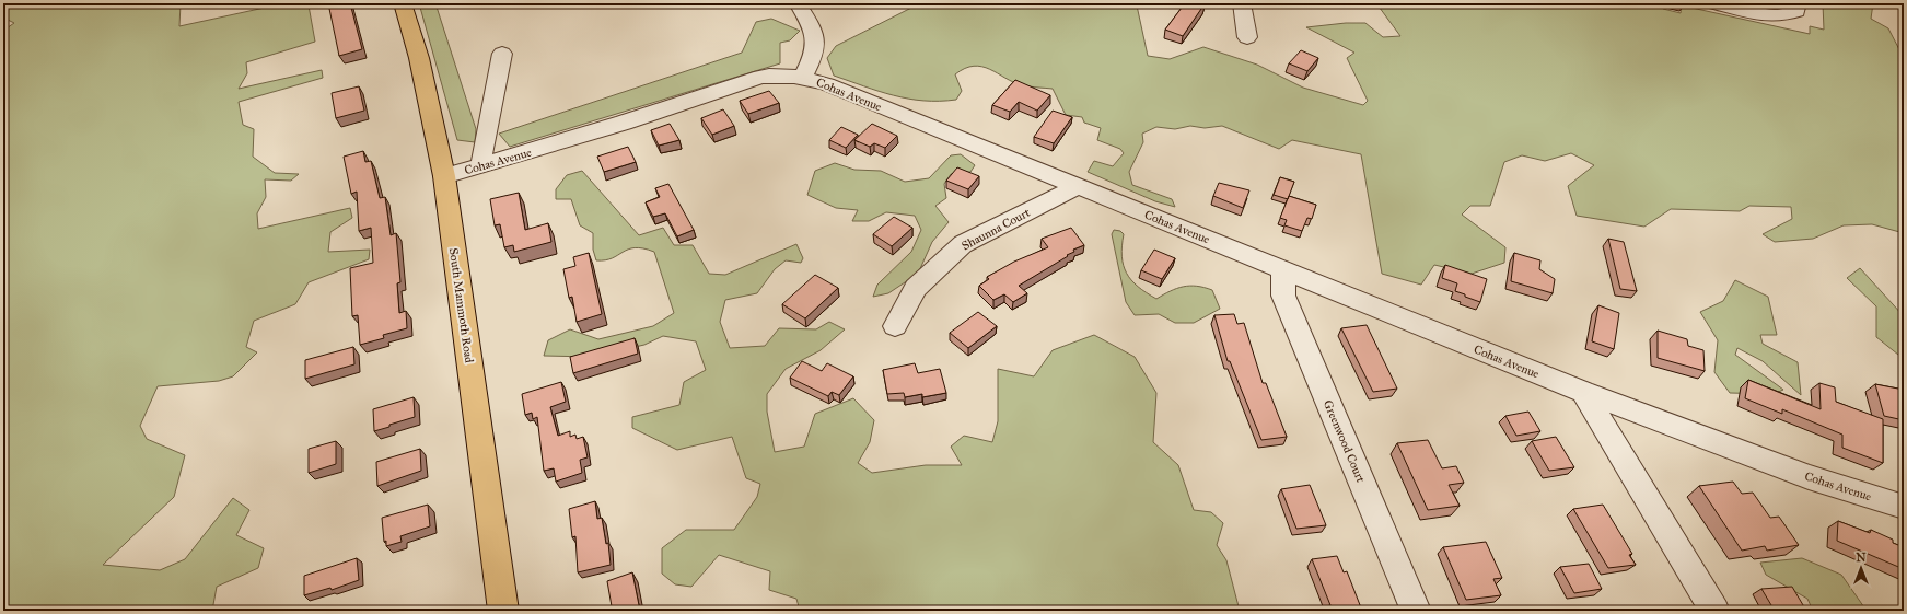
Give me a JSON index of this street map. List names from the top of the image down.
{
  "streets": {
    "main road": ["South Mammoth Road"],
    "street": ["Cohas Avenue", "Shaunna Court", "Greenwood Court"]
  },
  "crossings": [
    ["Cohas Avenue", "Shaunna Court"],
    ["Cohas Avenue", "South Mammoth Road"],
    ["Cohas Avenue", "Greenwood Court"]
  ],
  "north": "top"
}
